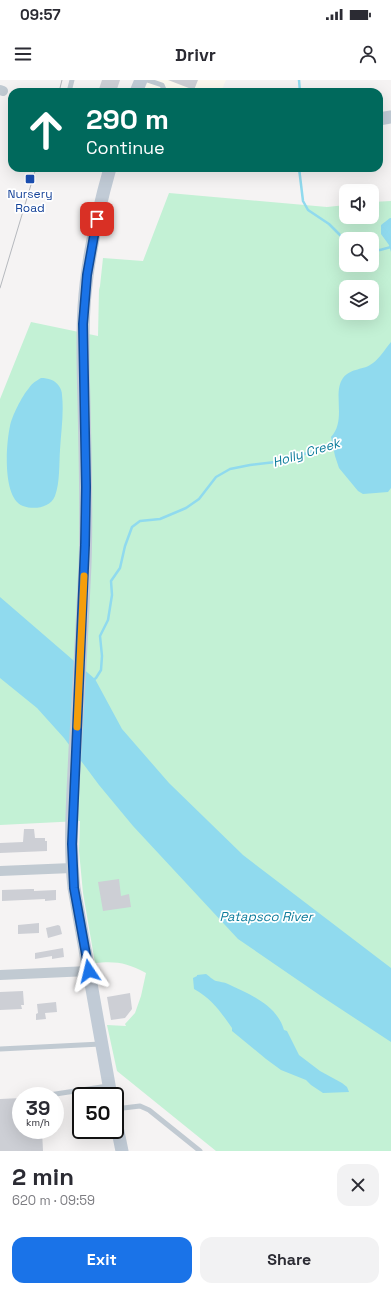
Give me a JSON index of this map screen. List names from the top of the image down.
{
  "water": ["Holly Creek", "Patapsco River"],
  "places": {
    "transit": ["Nursery Road"]
  },
  "page": {
    "status": "09:57",
    "header": "Drivr",
    "turn": ["290 m", "Continue"],
    "speed": "39 km/h",
    "limit": "50",
    "heading": ["2 min", "620 m · 09:59"],
    "buttons": ["Exit", "Share"]
  }
}
